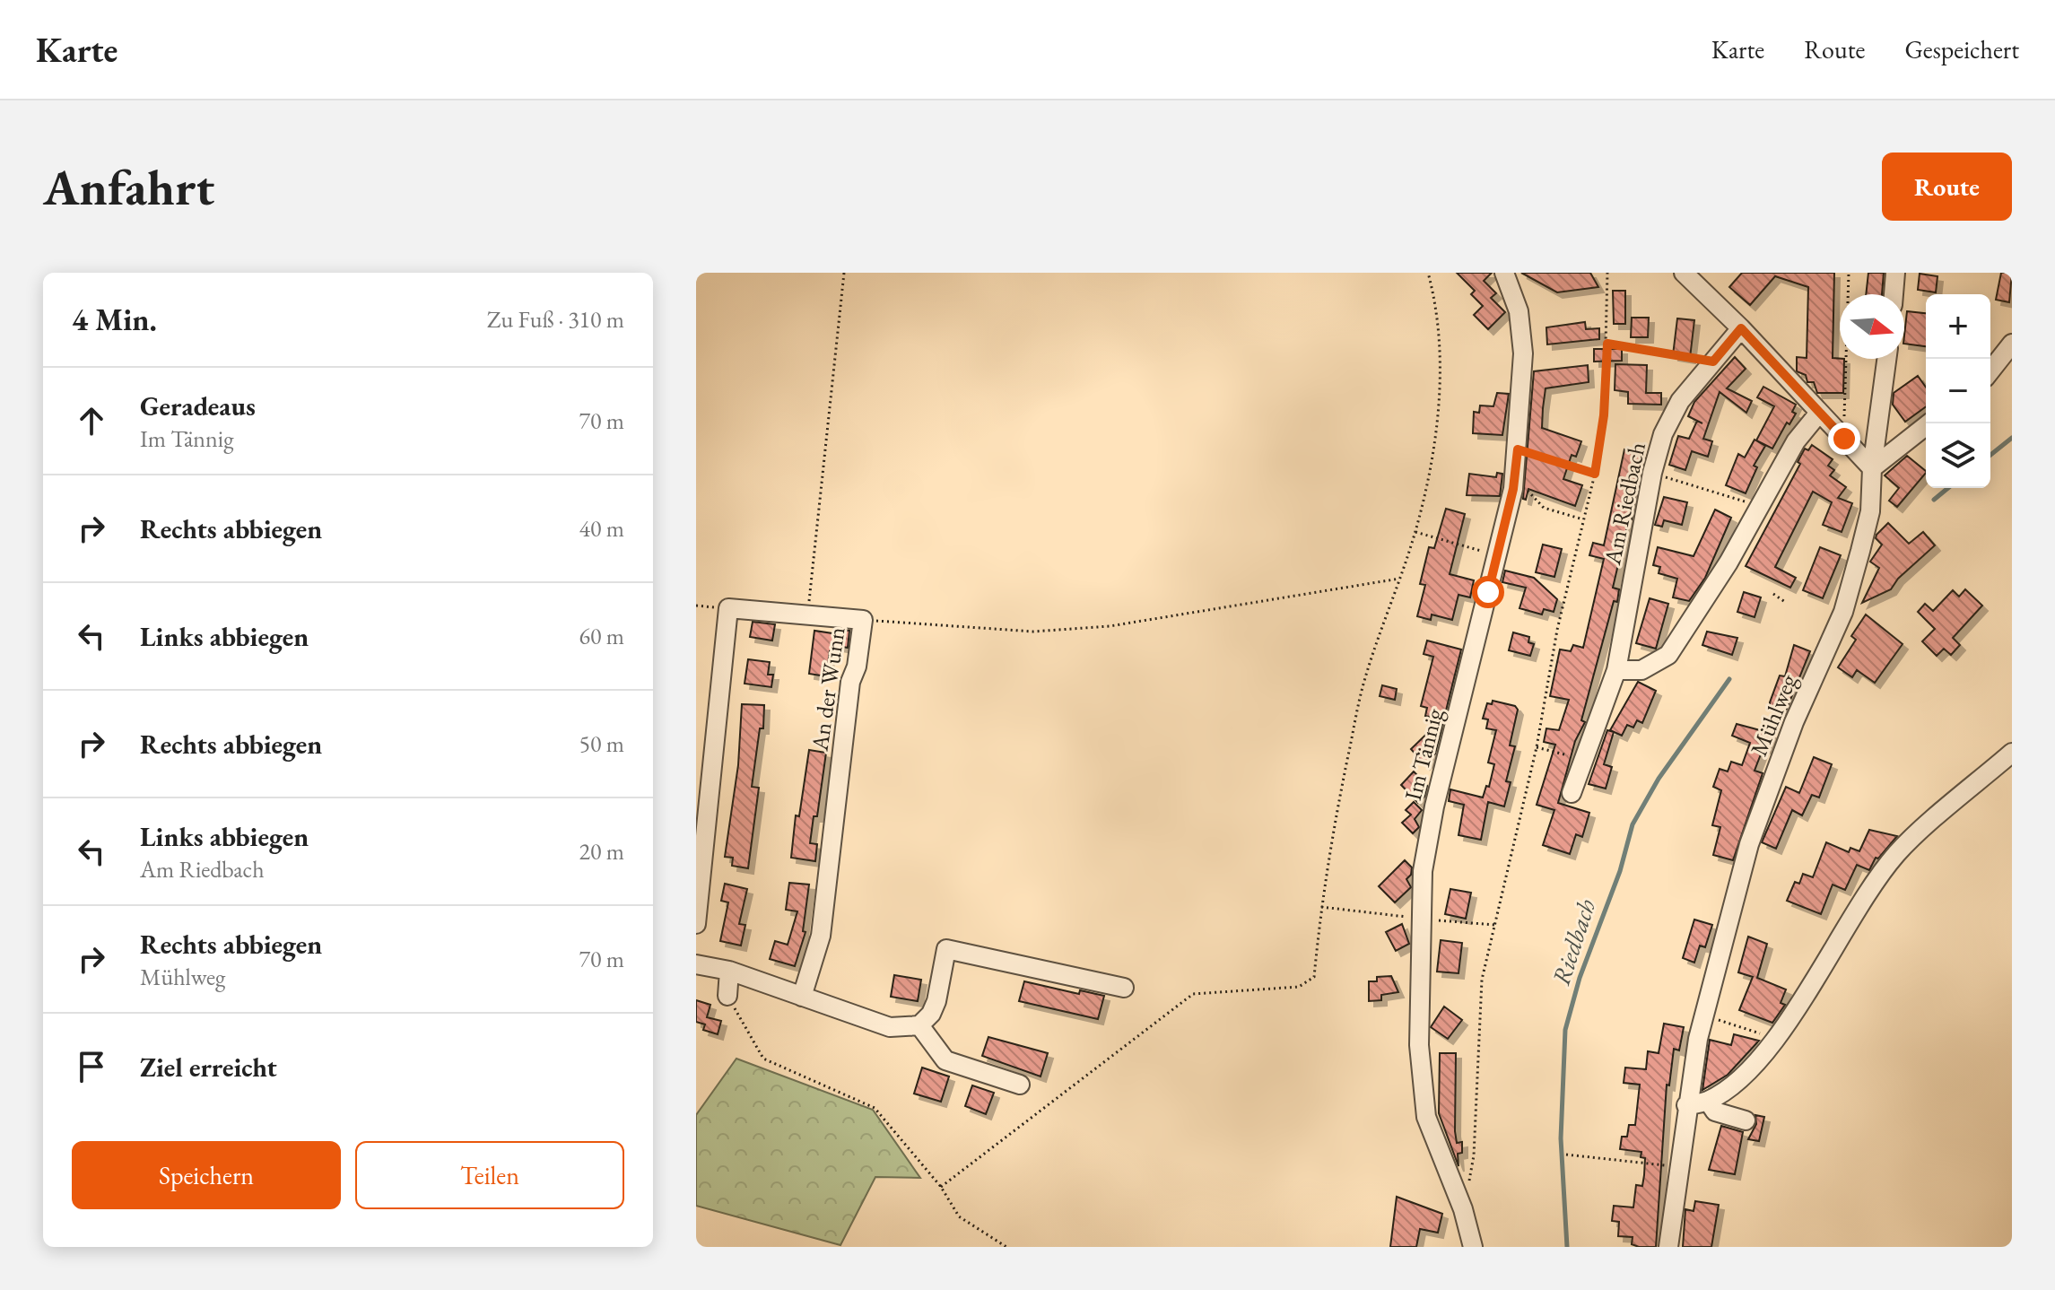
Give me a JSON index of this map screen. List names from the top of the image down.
{
  "streets": {
    "street": [
      "Am Riedbach",
      "An der Wunn",
      "Mühlweg",
      "Im Tännig"
    ]
  },
  "water": ["Riedbach"],
  "north": "right",
  "page": {
    "header": "Karte",
    "nav": ["Karte", "Route", "Gespeichert"],
    "buttons": [
      "Route",
      ["Speichern", "Teilen"]
    ],
    "title": "Anfahrt",
    "heading": ["4 Min.", "Zu Fuß · 310 m"],
    "map_buttons": ["+", "−"],
    "list": [
      ["Geradeaus", "Im Tännig", "70 m"],
      ["Rechts abbiegen", "40 m"],
      ["Links abbiegen", "60 m"],
      ["Rechts abbiegen", "50 m"],
      ["Links abbiegen", "Am Riedbach", "20 m"],
      ["Rechts abbiegen", "Mühlweg", "70 m"],
      "Ziel erreicht"
    ]
  }
}
